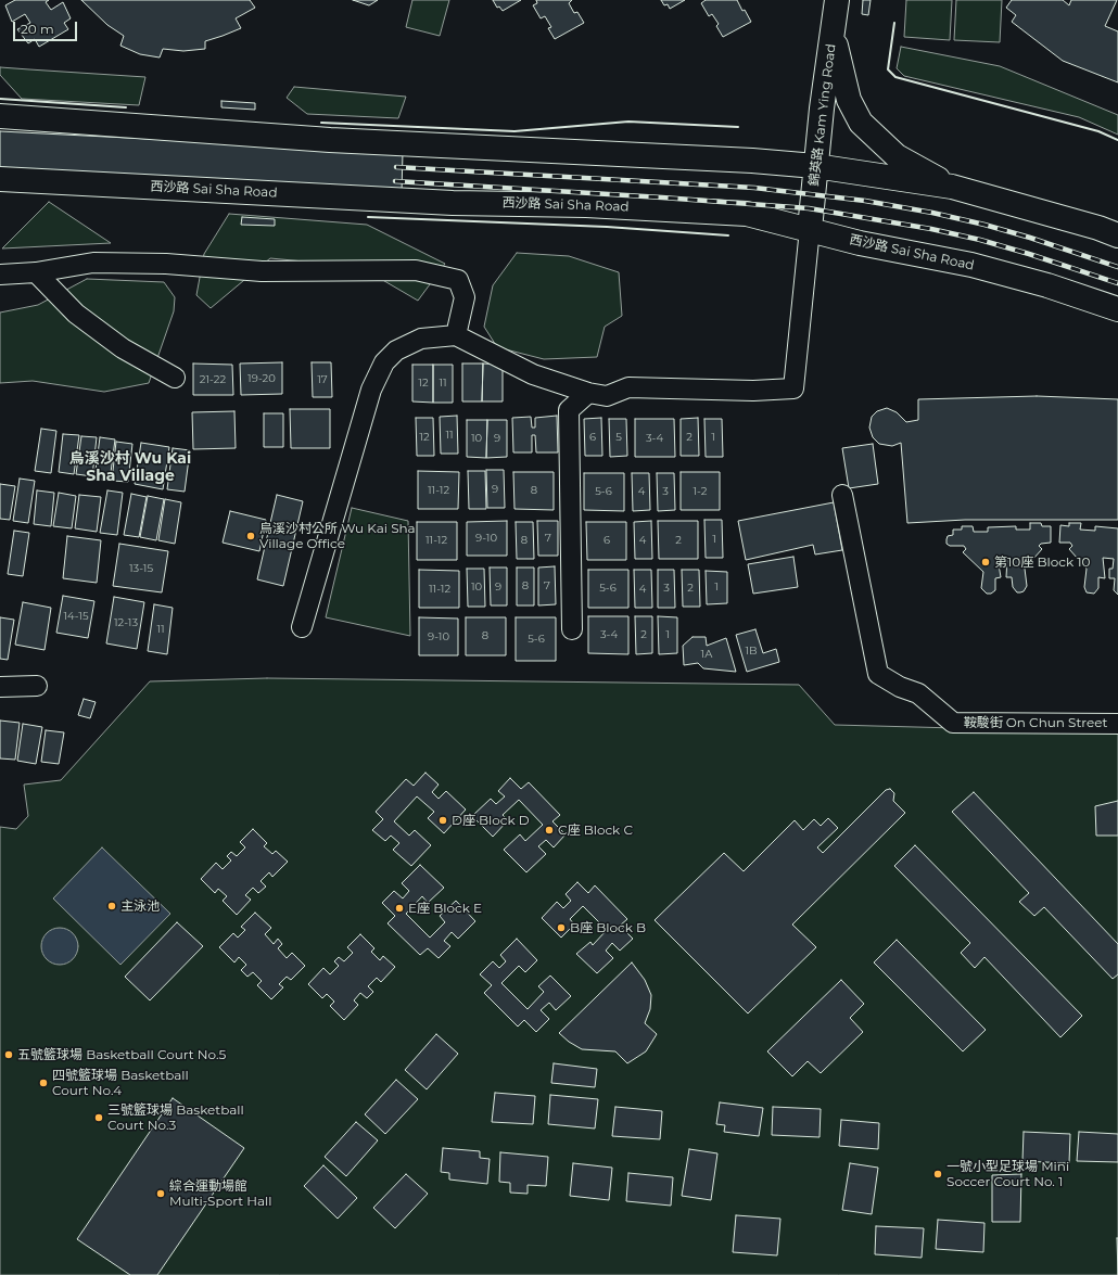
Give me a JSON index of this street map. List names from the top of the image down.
{
  "streets": {
    "main road": ["錦英路 Kam Ying Road", "西沙路 Sai Sha Road"],
    "street": ["鞍駿街 On Chun Street"]
  },
  "crossings": [
    ["錦英路 Kam Ying Road", "西沙路 Sai Sha Road"]
  ],
  "districts": ["烏溪沙村 Wu Kai Sha Village"],
  "places": [
    "烏溪沙村公所 Wu Kai Sha Village Office",
    "第10座 Block 10",
    "D座 Block D",
    "C座 Block C",
    "主泳池",
    "E座 Block E",
    "B座 Block B",
    "五號籃球場 Basketball Court No.5",
    "四號籃球場 Basketball Court No.4",
    "三號籃球場 Basketball Court No.3",
    "一號小型足球場 Mini Soccer Court No. 1",
    "綜合運動場館 Multi-Sport Hall"
  ],
  "house_numbers": [
    "19-20",
    "21-22",
    "17",
    "12",
    "11",
    "11",
    "12",
    "6",
    "5",
    "2",
    "1",
    "10",
    "9",
    "3-4",
    "9",
    "11-12",
    "8",
    "5-6",
    "4",
    "3",
    "1-2",
    "9-10",
    "7",
    "1",
    "11-12",
    "8",
    "6",
    "4",
    "2",
    "13-15",
    "8",
    "7",
    "10",
    "9",
    "1",
    "5-6",
    "3",
    "2",
    "11-12",
    "4",
    "14-15",
    "12-13",
    "11",
    "3-4",
    "2",
    "1",
    "8",
    "9-10",
    "5-6",
    "1B",
    "1A"
  ],
  "scale_bar": "20 m"
}
